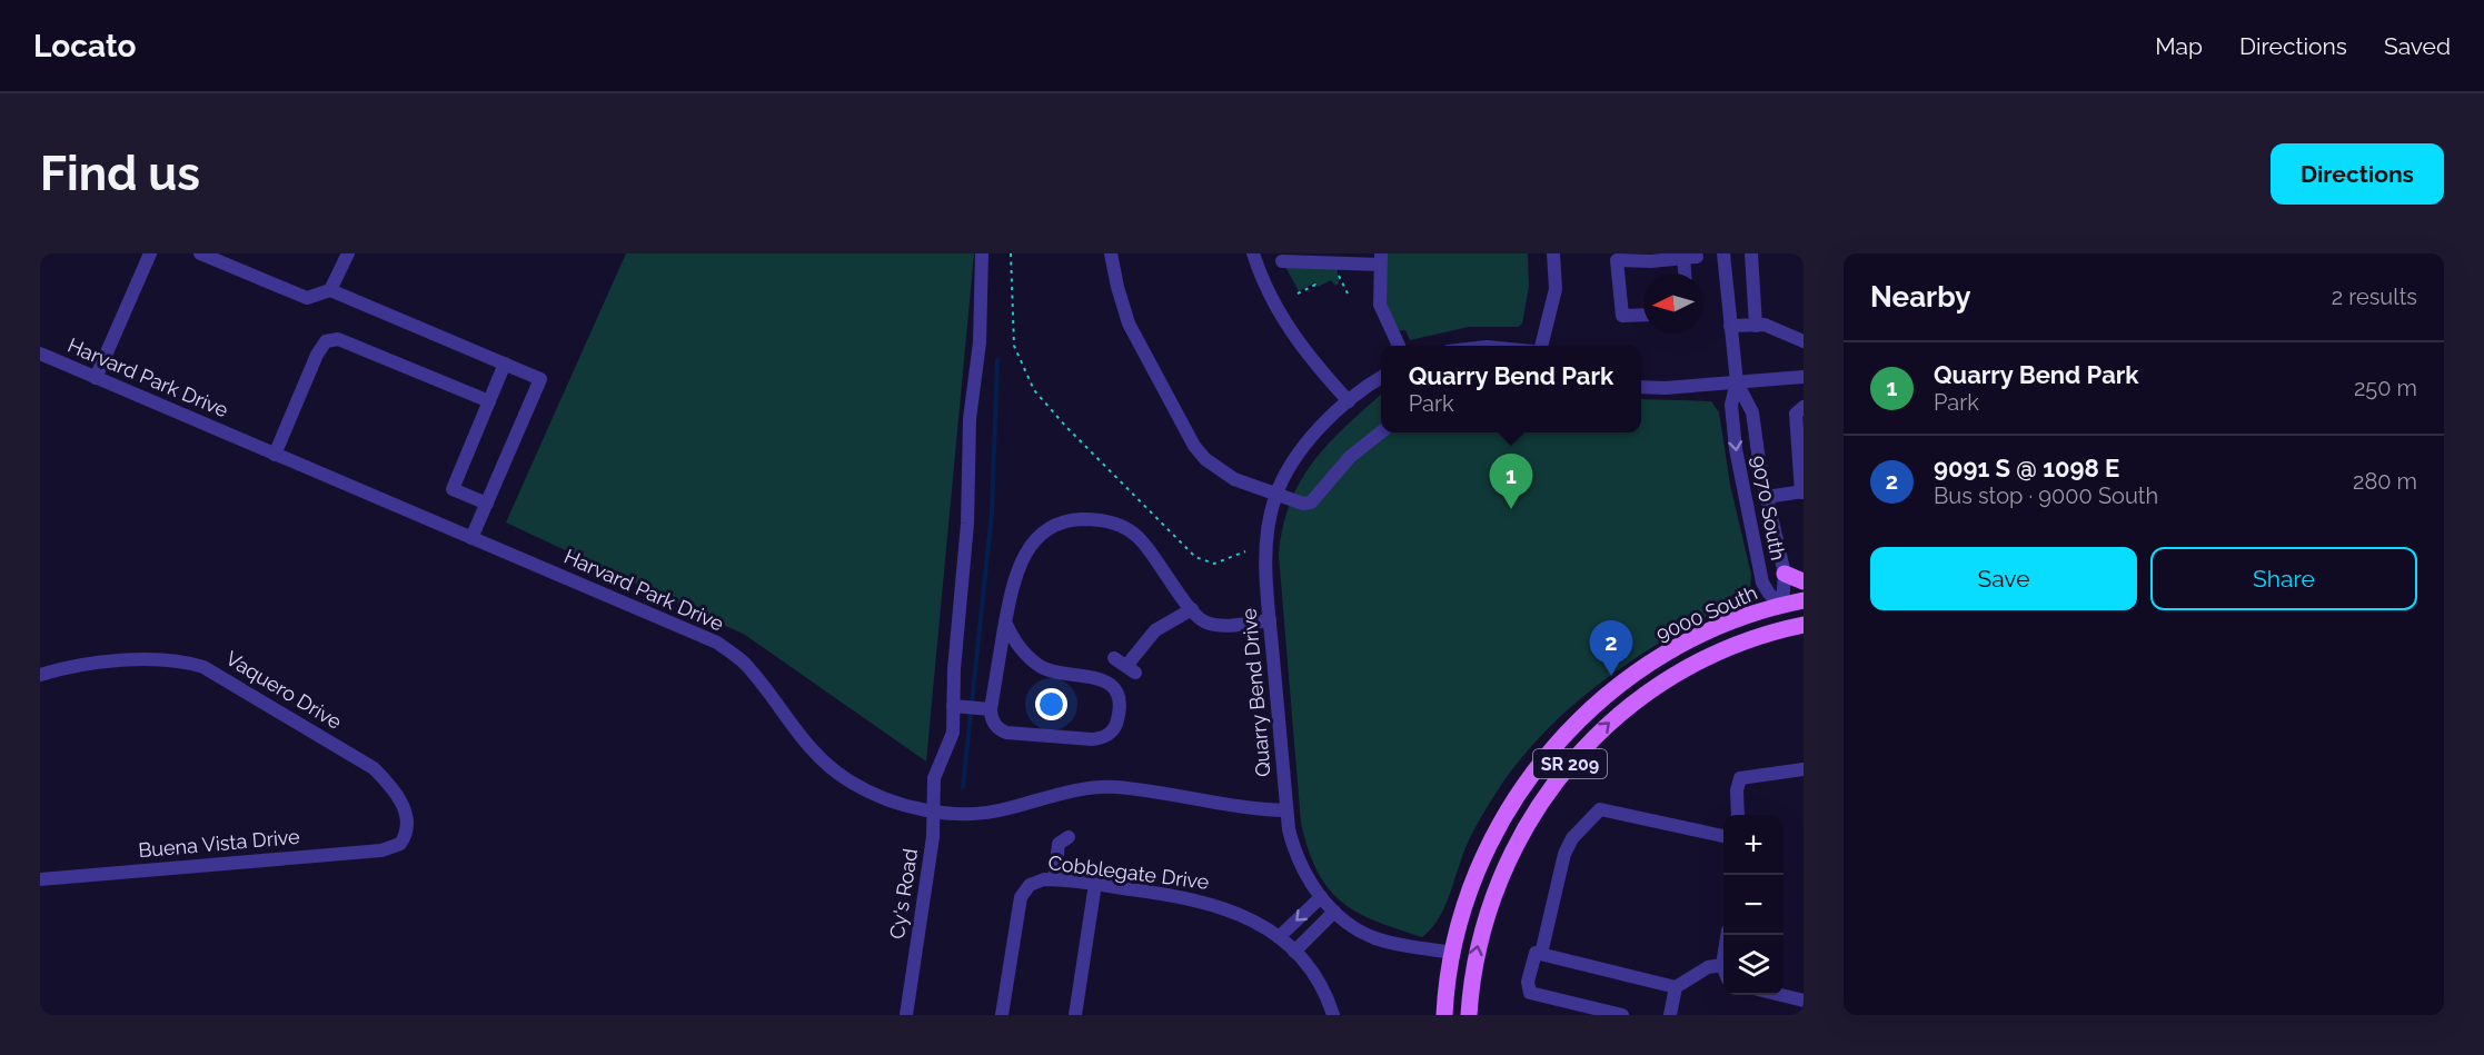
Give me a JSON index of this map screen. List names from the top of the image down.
{
  "streets": {
    "main road": ["9000 South", "SR 209"],
    "street": [
      "Harvard Park Drive",
      "9070 South",
      "Vaquero Drive",
      "Quarry Bend Drive",
      "Buena Vista Drive",
      "Cobblegate Drive",
      "Cy's Road"
    ]
  },
  "crossings": [
    ["Harvard Park Drive", "Quarry Bend Drive"],
    ["Harvard Park Drive", "Cy's Road"],
    ["9070 South", "9000 South"],
    ["9000 South", "Quarry Bend Drive"],
    ["Vaquero Drive", "Buena Vista Drive"]
  ],
  "north": "left",
  "page": {
    "header": "Locato",
    "nav": ["Map", "Directions", "Saved"],
    "buttons": [
      "Directions",
      ["Save", "Share"]
    ],
    "title": "Find us",
    "heading": ["Nearby", "2 results"],
    "list": [
      {
        "mark": "1",
        "name": "Quarry Bend Park",
        "note": "Park",
        "value": "250 m"
      },
      {
        "mark": "2",
        "name": "9091 S @ 1098 E",
        "note": "Bus stop · 9000 South",
        "value": "280 m"
      }
    ],
    "popup": ["Quarry Bend Park", "Park"],
    "pins": ["1", "2"],
    "map_buttons": ["+", "−"]
  }
}
